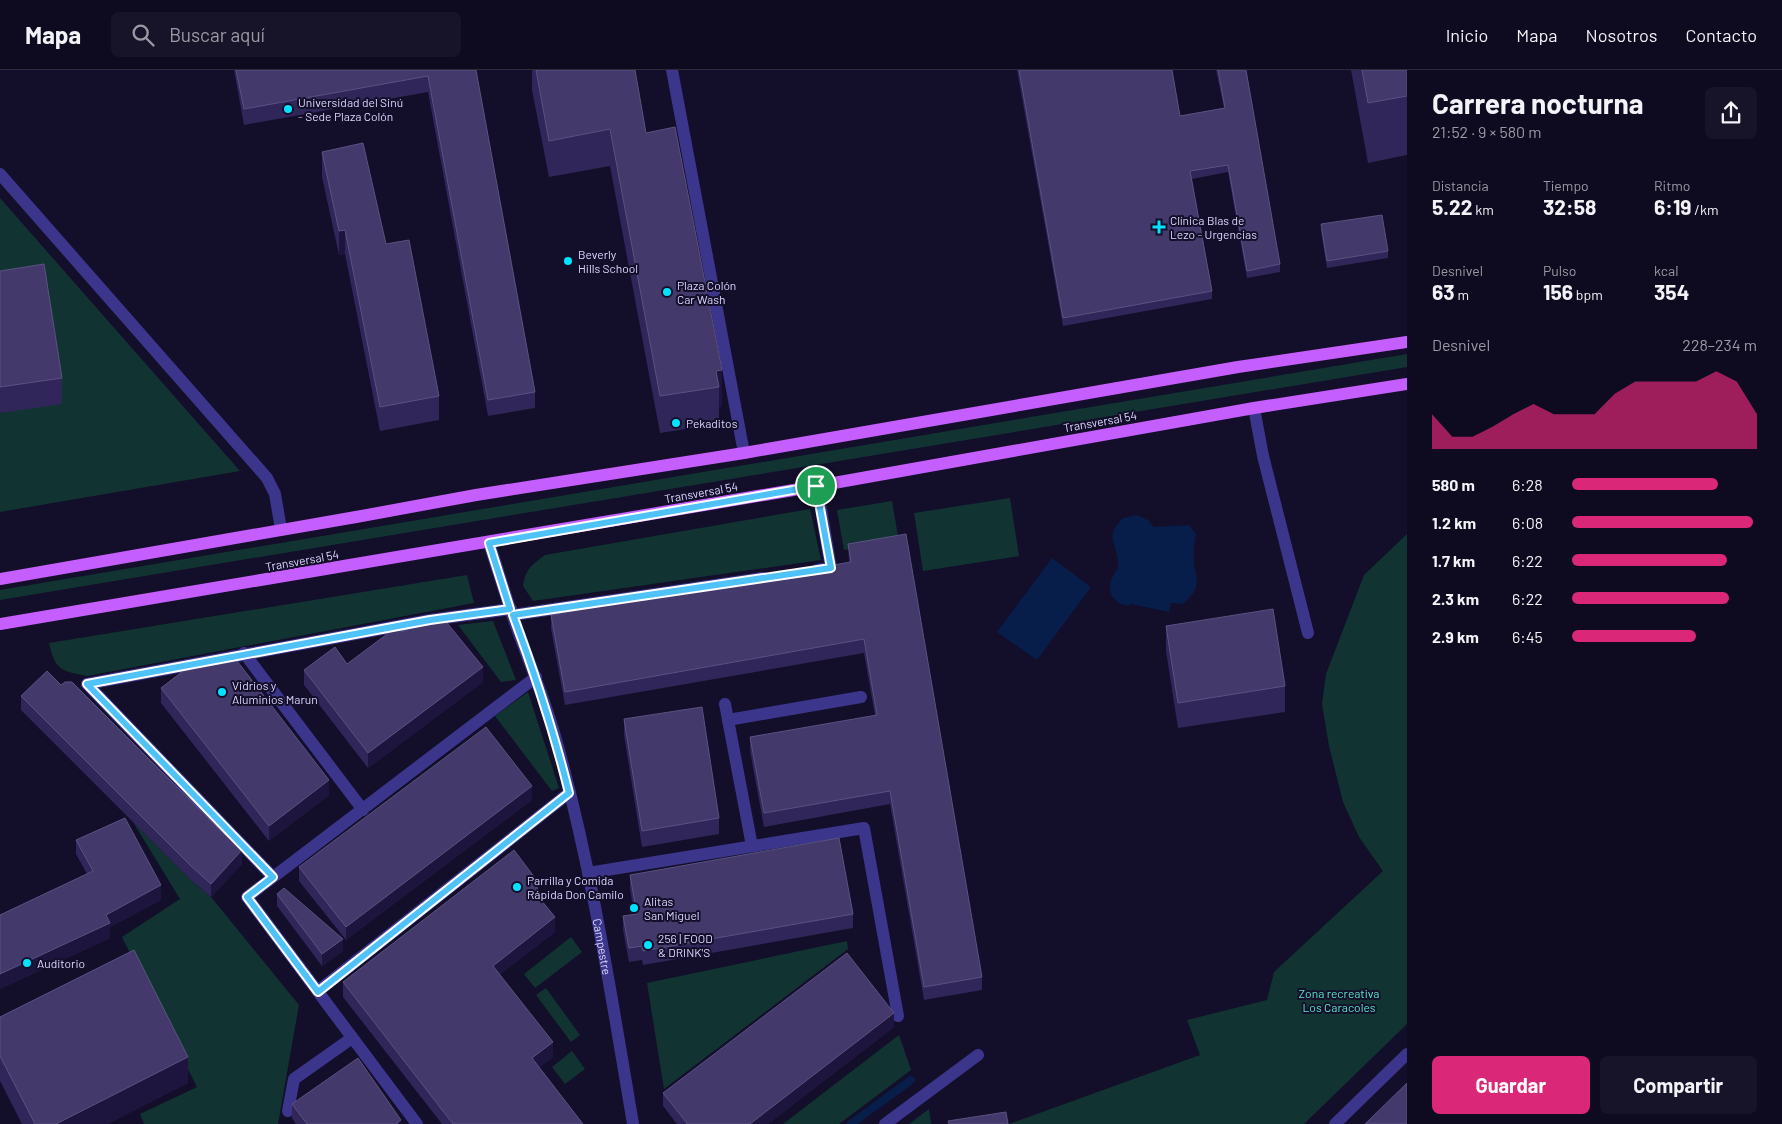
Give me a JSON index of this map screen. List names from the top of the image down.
{
  "streets": {
    "main road": ["Transversal 54"],
    "street": ["Campestre"]
  },
  "crossings": [
    ["Transversal 54", "Campestre"]
  ],
  "parks": ["Zona recreativa Los Caracoles"],
  "places": {
    "other": [
      "Universidad del Sinú - Sede Plaza Colón",
      "Beverly Hills School",
      "Plaza Colón Car Wash",
      "Pekaditos",
      "Vidrios y Aluminios Marun",
      "Parrilla y Comida Rápida Don Camilo",
      "Alitas San Miguel",
      "256 | FOOD & DRINK'S",
      "Auditorio"
    ],
    "health": ["Clínica Blas de Lezo - Urgencias"]
  },
  "page": {
    "header": "Mapa",
    "search": "Buscar aquí",
    "nav": [
      "Inicio",
      "Mapa",
      "Nosotros",
      "Contacto"
    ],
    "heading": ["Carrera nocturna", "21:52 · 9 × 580 m"],
    "stats": [
      ["Distancia", "5.22 km"],
      ["Tiempo", "32:58"],
      ["Ritmo", "6:19 /km"],
      ["Desnivel", "63 m"],
      ["Pulso", "156 bpm"],
      ["kcal", "354"]
    ],
    "chart": ["Desnivel", "228–234 m"],
    "list": [
      {
        "name": "580 m",
        "note": "6:28"
      },
      {
        "name": "1.2 km",
        "note": "6:08"
      },
      {
        "name": "1.7 km",
        "note": "6:22"
      },
      {
        "name": "2.3 km",
        "note": "6:22"
      },
      {
        "name": "2.9 km",
        "note": "6:45"
      }
    ],
    "buttons": ["Guardar", "Compartir"]
  }
}
